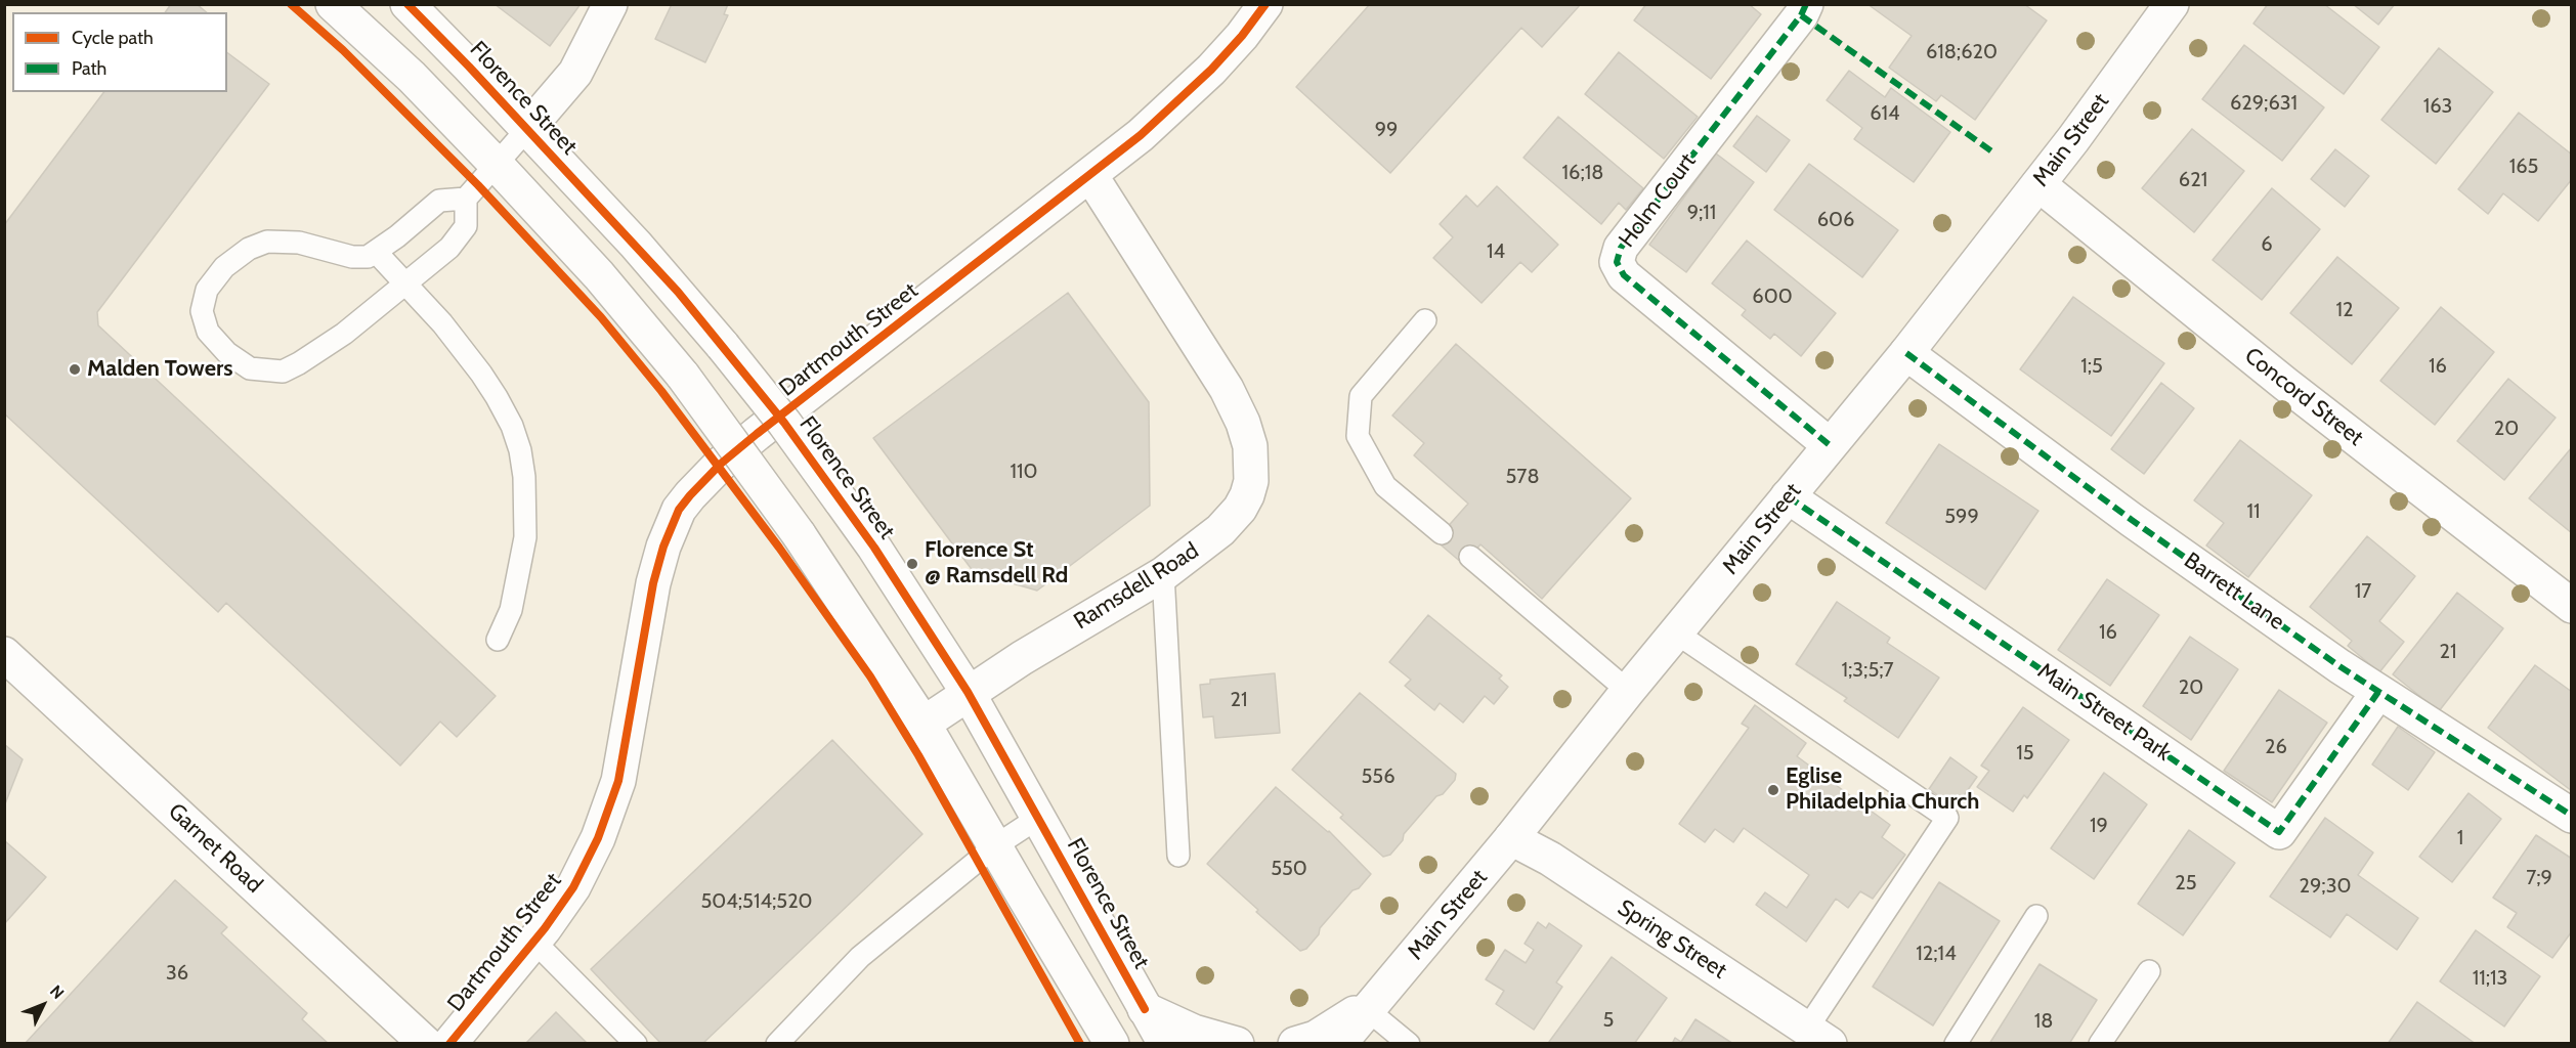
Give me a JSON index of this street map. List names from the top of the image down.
{
  "streets": {
    "street": [
      "Florence Street",
      "Main Street",
      "Holm Court",
      "Dartmouth Street",
      "Concord Street",
      "Ramsdell Road",
      "Barrett Lane",
      "Main Street Park",
      "Garnet Road",
      "Spring Street"
    ]
  },
  "crossings": [
    ["Florence Street", "Ramsdell Road"],
    ["Main Street", "Holm Court"],
    ["Main Street", "Concord Street"],
    ["Main Street", "Barrett Lane"],
    ["Main Street", "Main Street Park"],
    ["Main Street", "Spring Street"],
    ["Dartmouth Street", "Ramsdell Road"],
    ["Barrett Lane", "Main Street Park"]
  ],
  "places": ["Malden Towers", "Florence St @ Ramsdell Rd", "Eglise Philadelphia Church"],
  "house_numbers": [
    "618;620",
    "629;631",
    "163",
    "614",
    "99",
    "165",
    "16;18",
    "621",
    "9;11",
    "606",
    "6",
    "14",
    "600",
    "12",
    "1;5",
    "16",
    "20",
    "110",
    "578",
    "11",
    "599",
    "17",
    "16",
    "21",
    "1;3;5;7",
    "20",
    "21",
    "26",
    "15",
    "556",
    "19",
    "1",
    "550",
    "7;9",
    "25",
    "29;30",
    "504;514;520",
    "12;14",
    "36",
    "11;13",
    "5",
    "18"
  ],
  "legend": ["Cycle path", "Path"],
  "north": "top right"
}
